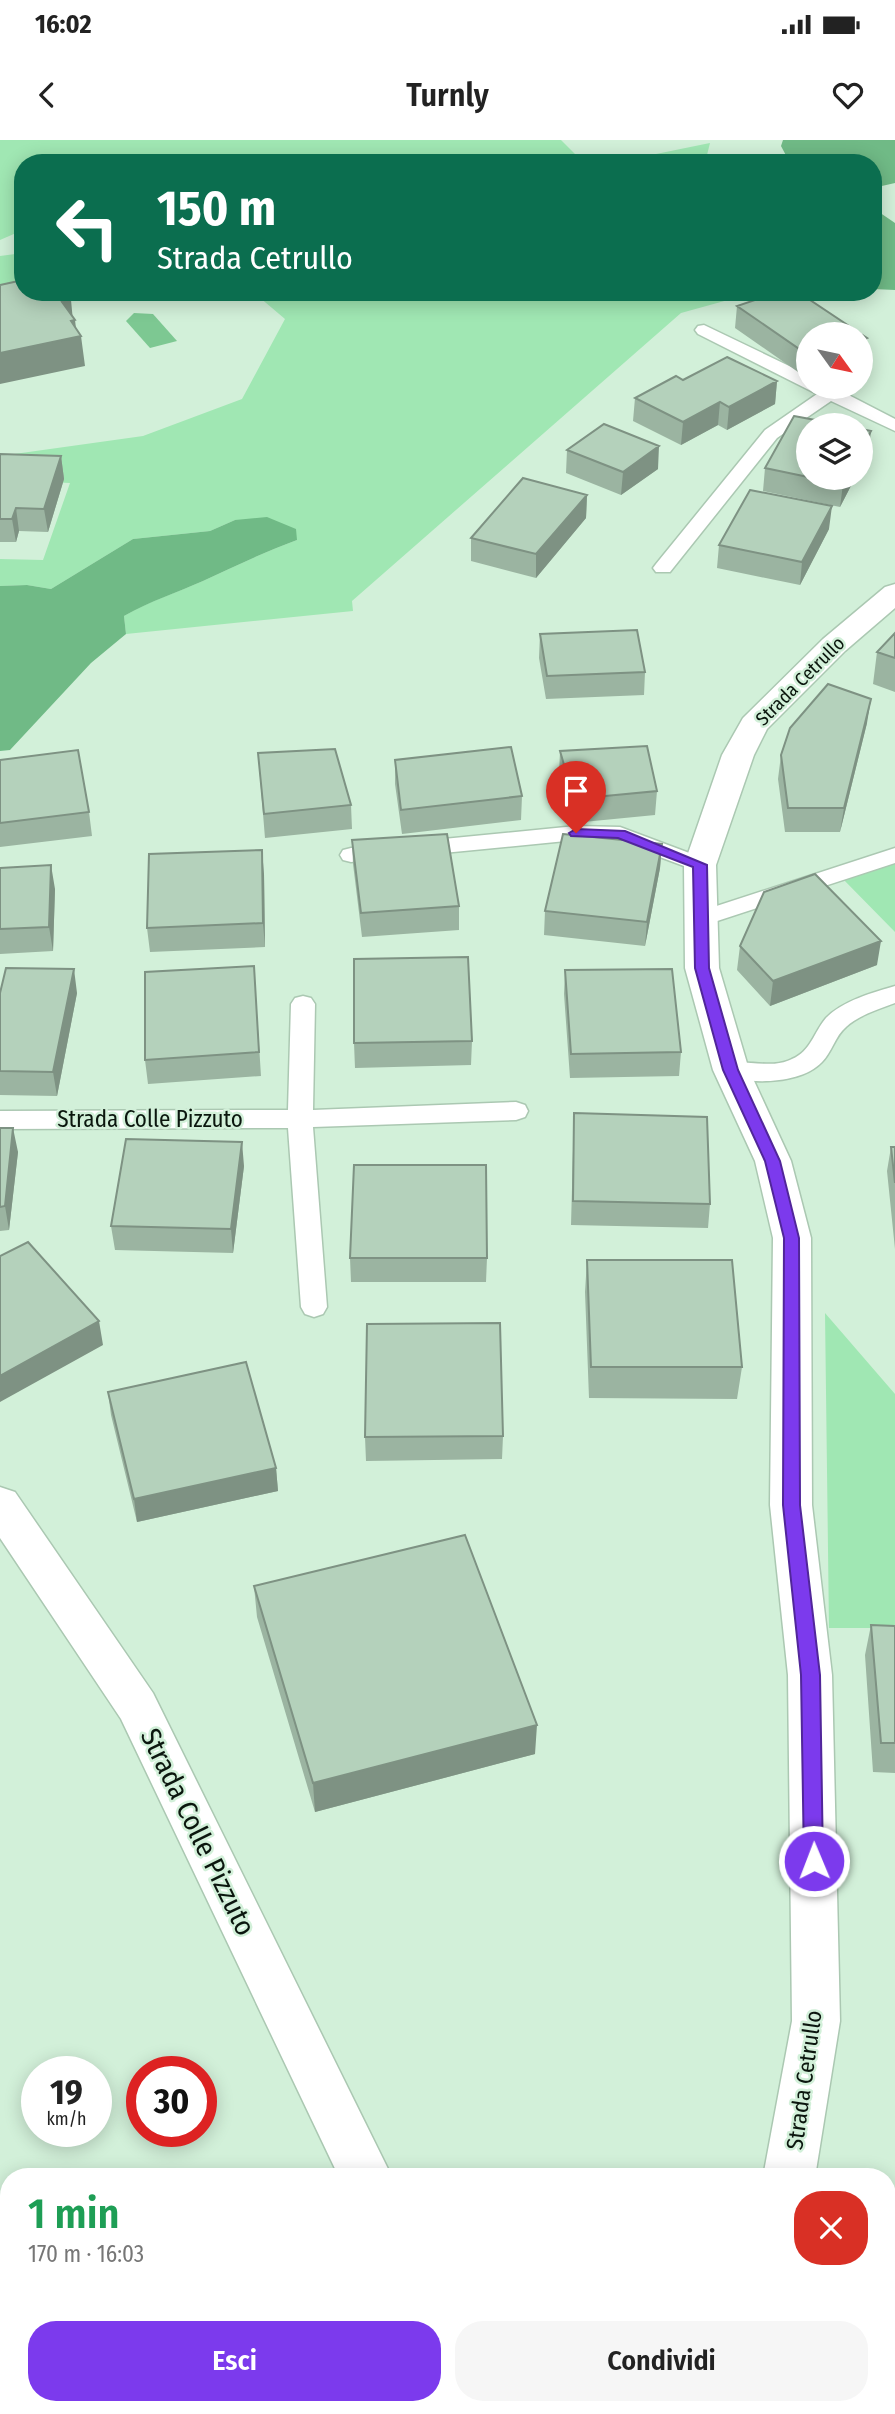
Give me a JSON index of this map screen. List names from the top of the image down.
{
  "streets": {
    "street": ["Strada Cetrullo", "Strada Colle Pizzuto"]
  },
  "north": "bottom right",
  "page": {
    "status": "16:02",
    "header": "Turnly",
    "turn": ["150 m", "Strada Cetrullo"],
    "speed": "19 km/h",
    "limit": "30",
    "heading": ["1 min", "170 m · 16:03"],
    "buttons": ["Esci", "Condividi"]
  }
}
